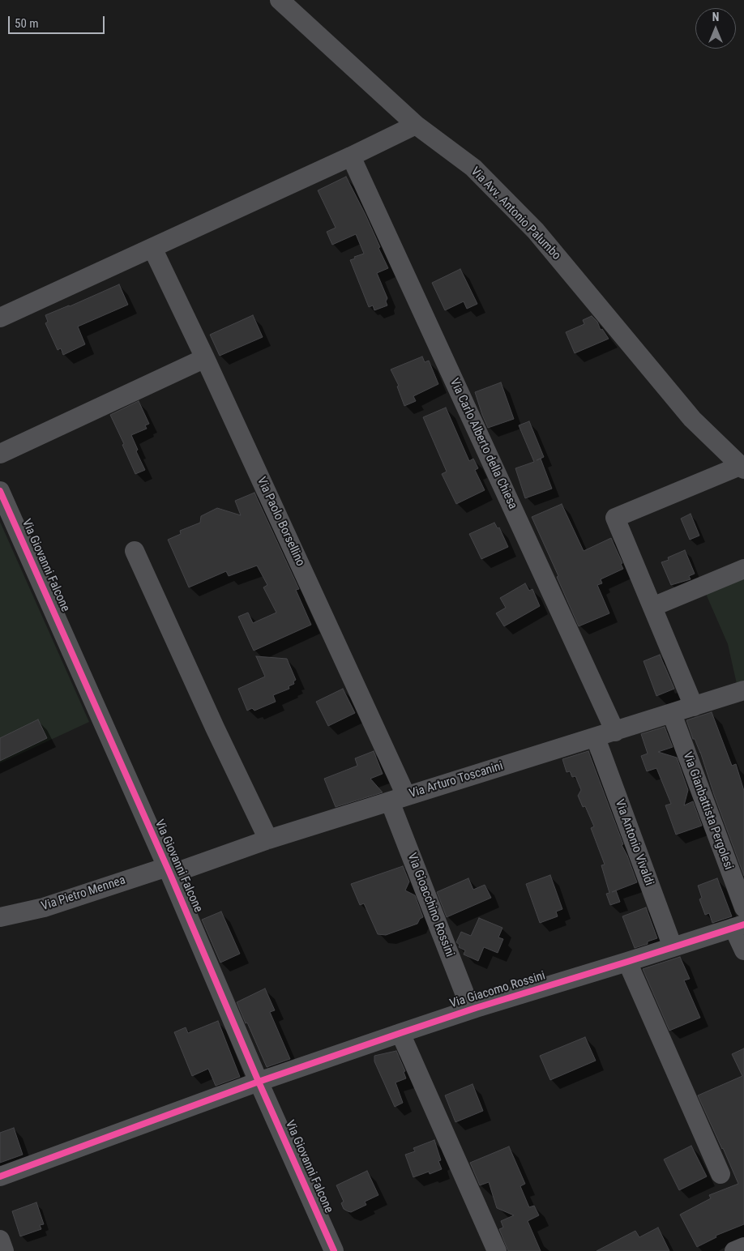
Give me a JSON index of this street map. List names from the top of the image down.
{
  "streets": {
    "street": [
      "Via Avv. Antonio Palumbo",
      "Via Carlo Alberto della Chiesa",
      "Via Paolo Borsellino",
      "Via Giovanni Falcone",
      "Via Arturo Toscanini",
      "Via Gianbattista Pergolesi",
      "Via Antonio Vivaldi",
      "Via Pietro Mennea",
      "Via Gioacchino Rossini",
      "Via Giacomo Rossini"
    ]
  },
  "crossings": [
    ["Via Carlo Alberto della Chiesa", "Via Arturo Toscanini"],
    ["Via Paolo Borsellino", "Via Arturo Toscanini"],
    ["Via Paolo Borsellino", "Via Gioacchino Rossini"],
    ["Via Giovanni Falcone", "Via Arturo Toscanini"],
    ["Via Giovanni Falcone", "Via Pietro Mennea"],
    ["Via Giovanni Falcone", "Via Giacomo Rossini"],
    ["Via Arturo Toscanini", "Via Gianbattista Pergolesi"],
    ["Via Arturo Toscanini", "Via Antonio Vivaldi"],
    ["Via Arturo Toscanini", "Via Pietro Mennea"],
    ["Via Arturo Toscanini", "Via Gioacchino Rossini"],
    ["Via Antonio Vivaldi", "Via Giacomo Rossini"],
    ["Via Gioacchino Rossini", "Via Giacomo Rossini"]
  ],
  "scale_bar": "50 m",
  "north": "top"
}
